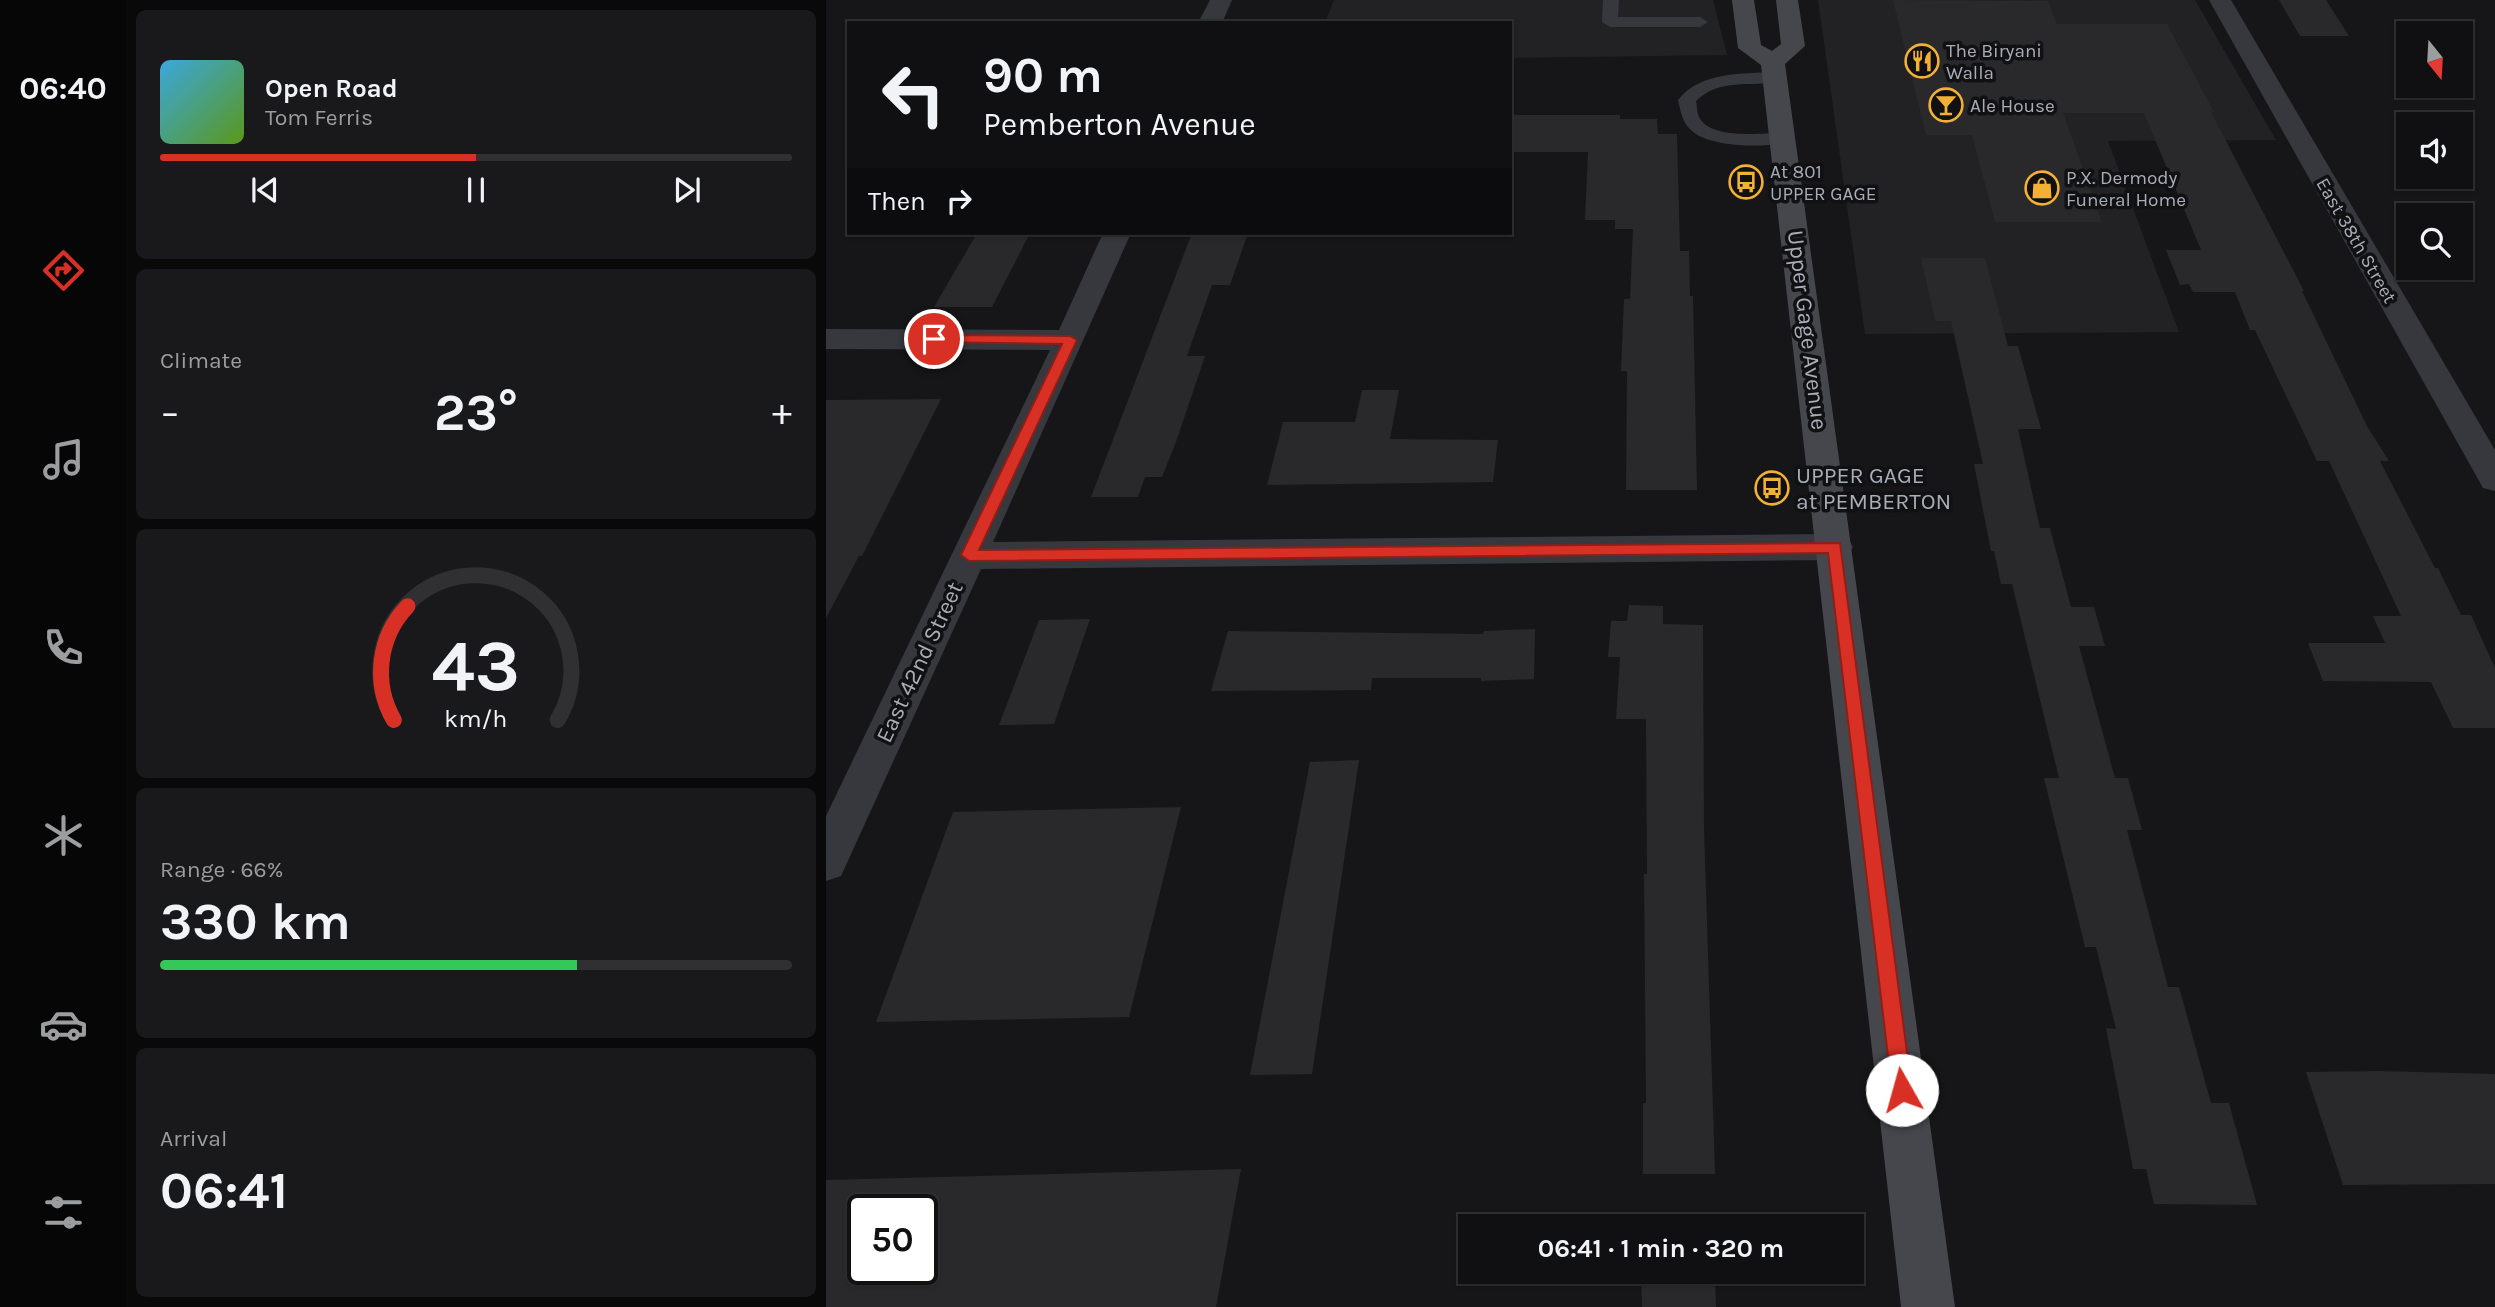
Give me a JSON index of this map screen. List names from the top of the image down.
{
  "streets": {
    "main road": ["Upper Gage Avenue"],
    "street": ["East 38th Street", "East 42nd Street"]
  },
  "places": {
    "restaurant": ["The Biryani Walla"],
    "bar": ["Ale House"],
    "bus stop": ["At 801 UPPER GAGE", "UPPER GAGE at PEMBERTON"],
    "shop": ["P.X. Dermody Funeral Home"]
  },
  "north": "bottom",
  "page": {
    "tabs": "06:40",
    "turn": ["90 m", "Pemberton Avenue"],
    "song": ["Open Road", "Tom Ferris"],
    "then": "Then",
    "tile": [
      "Climate",
      ["Range · 66%", "330 km"],
      ["Arrival", "06:41"]
    ],
    "heat": ["−", "23°", "+"],
    "limit": "50",
    "trip": "06:41 · 1 min · 320 m",
    "gauge": ["43", "km/h"]
  }
}
